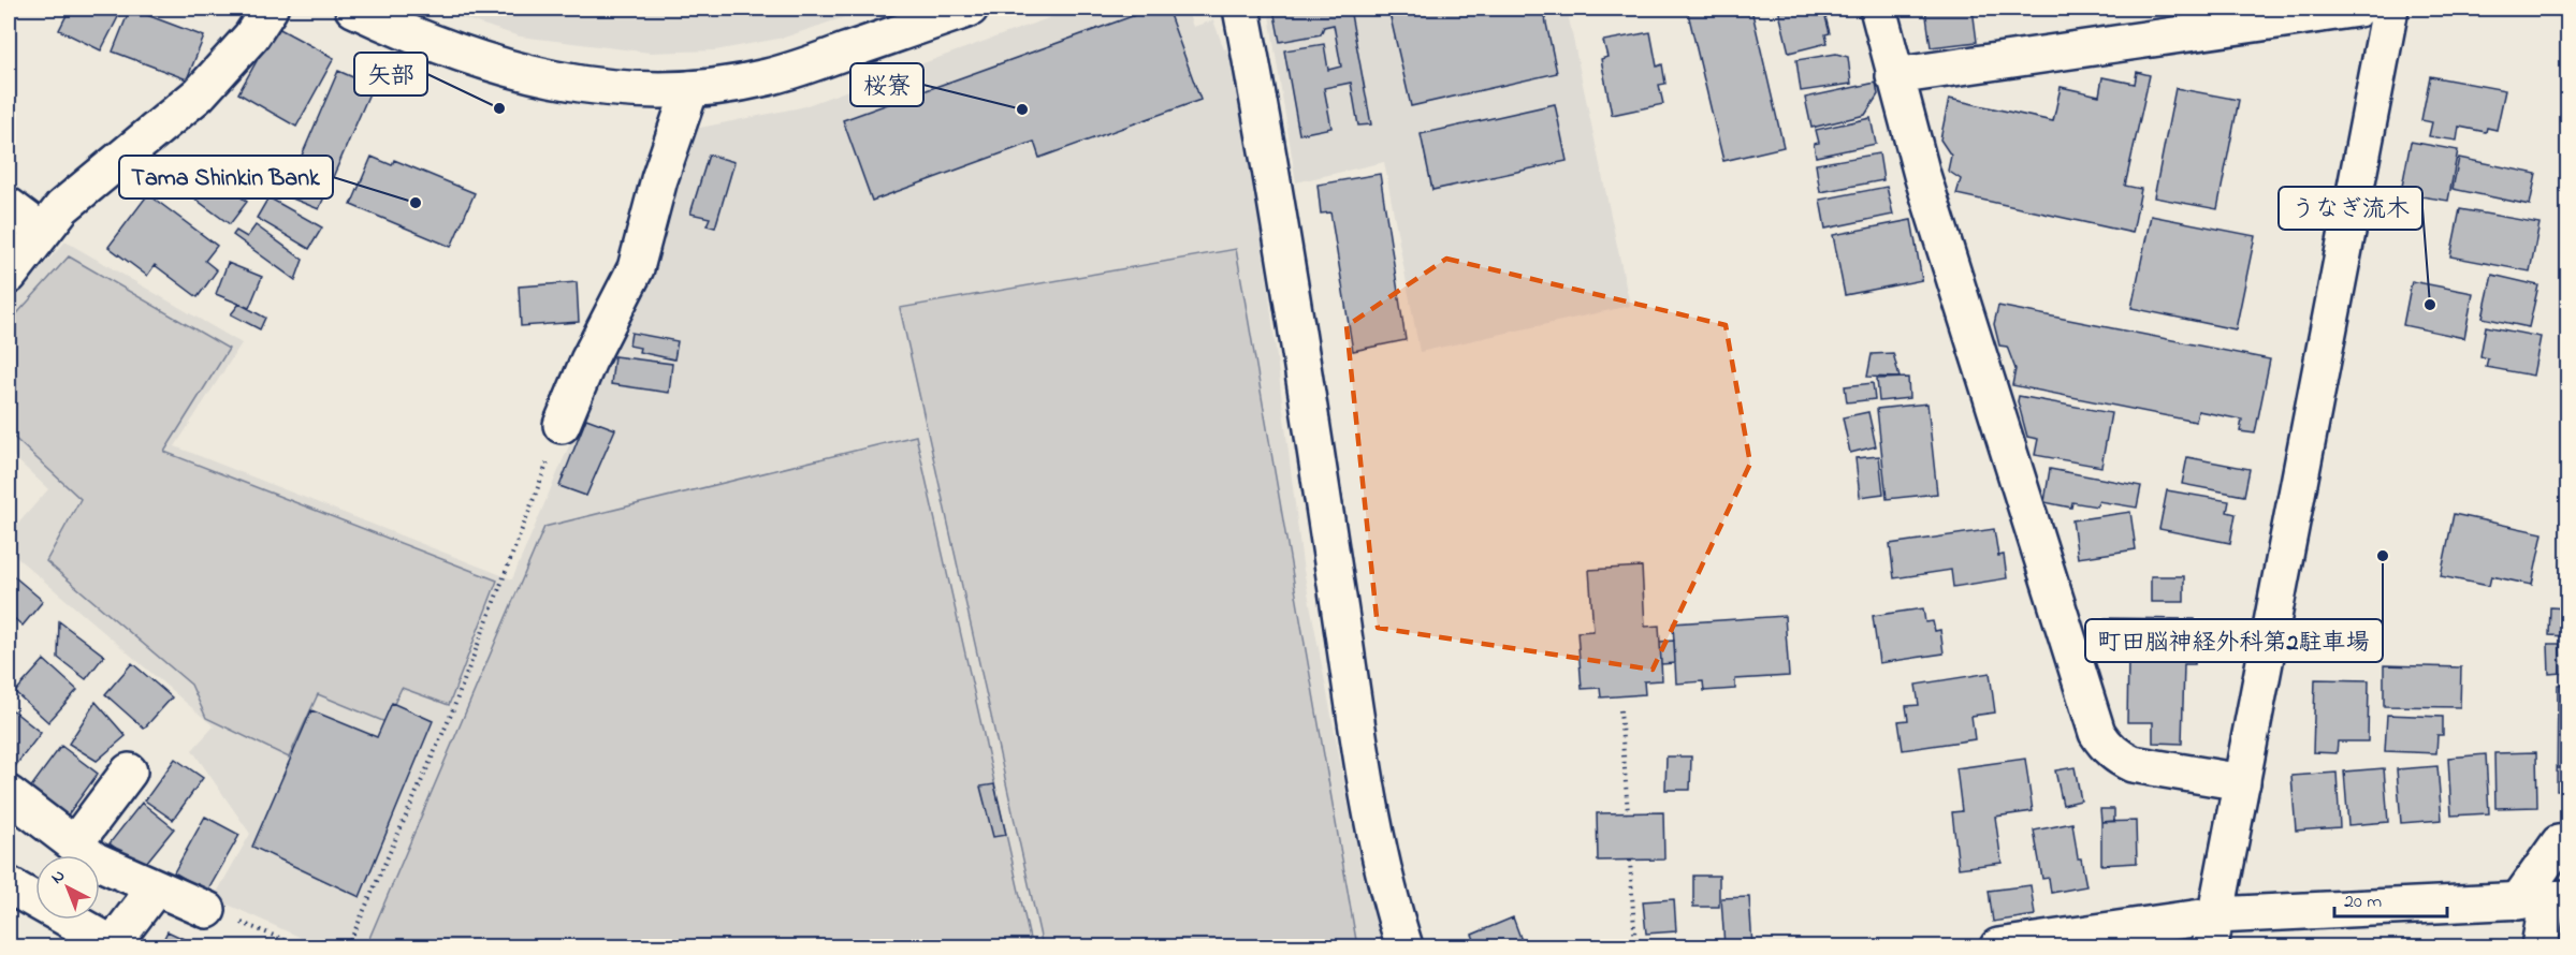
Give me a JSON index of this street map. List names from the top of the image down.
{
  "places": [
    "矢部",
    "桜寮",
    "Tama Shinkin Bank",
    "うなぎ流木",
    "町田脳神経外科第2駐車場"
  ],
  "scale_bar": "20 m",
  "north": "top left"
}
